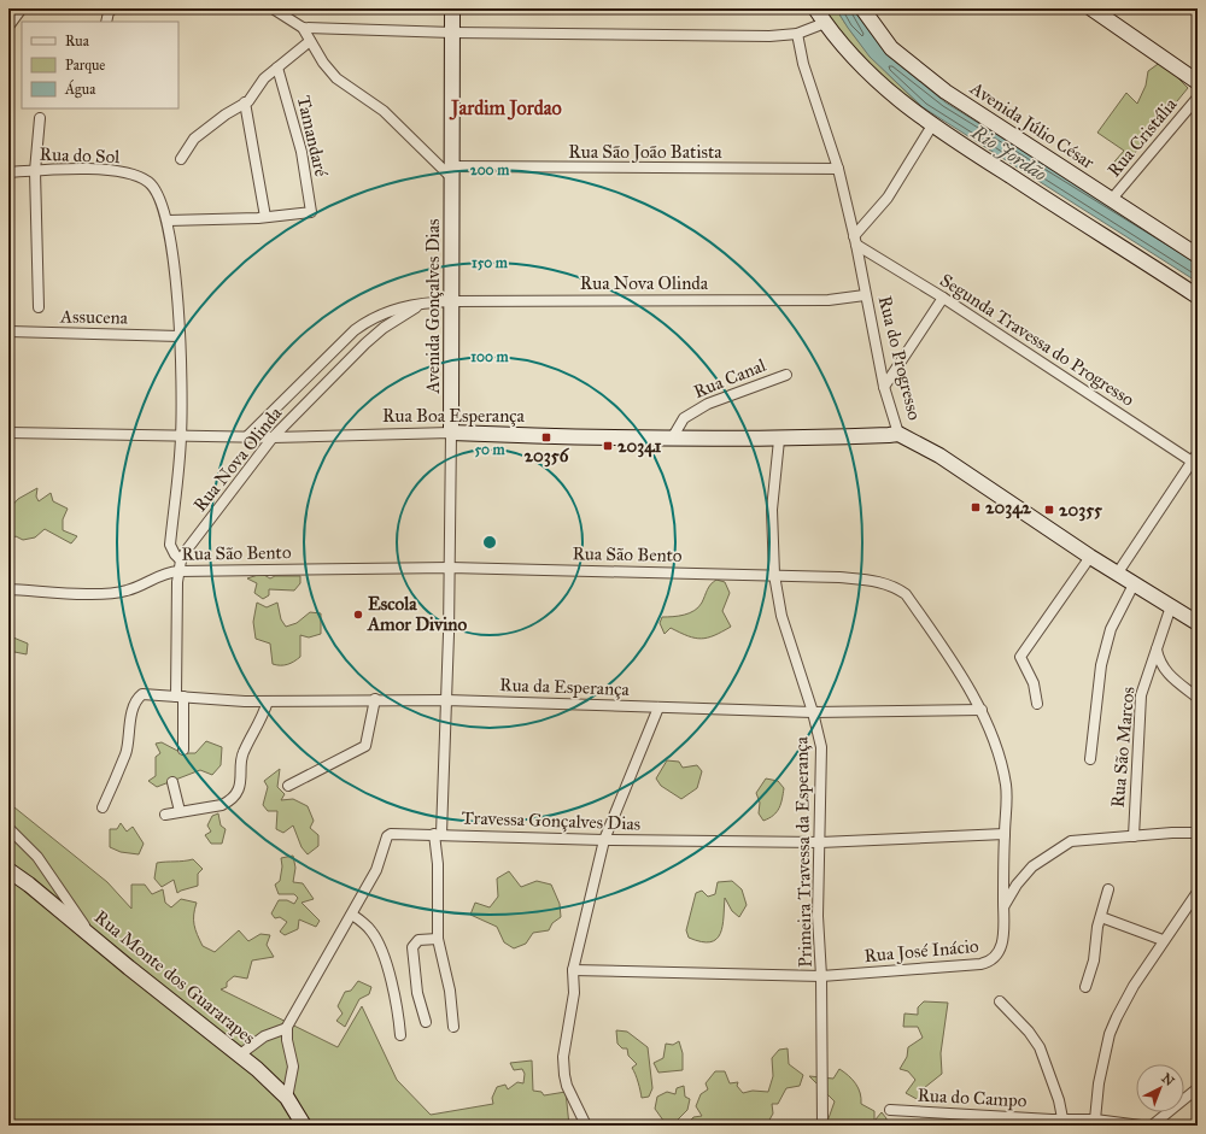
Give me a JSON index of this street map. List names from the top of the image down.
{
  "streets": {
    "street": [
      "Avenida Júlio César",
      "Tamandaré",
      "Rua Cristália",
      "Rua São João Batista",
      "Rua do Sol",
      "Rua Nova Olinda",
      "Avenida Gonçalves Dias",
      "Assucena",
      "Segunda Travessa do Progresso",
      "Rua do Progresso",
      "Rua Canal",
      "Rua Boa Esperança",
      "Rua São Bento",
      "Rua da Esperança",
      "Rua São Marcos",
      "Travessa Gonçalves Dias",
      "Primeira Travessa da Esperança",
      "Rua José Inácio",
      "Rua Monte dos Guararapes",
      "Rua do Campo"
    ]
  },
  "crossings": [
    ["Avenida Júlio César", "Rua Cristália"],
    ["Rua São João Batista", "Avenida Gonçalves Dias"],
    ["Rua São João Batista", "Rua do Progresso"],
    ["Rua Nova Olinda", "Avenida Gonçalves Dias"],
    ["Rua Nova Olinda", "Rua do Progresso"],
    ["Rua Nova Olinda", "Rua Boa Esperança"],
    ["Rua Nova Olinda", "Rua São Bento"],
    ["Rua Nova Olinda", "Rua da Esperança"],
    ["Avenida Gonçalves Dias", "Rua Boa Esperança"],
    ["Avenida Gonçalves Dias", "Rua São Bento"],
    ["Avenida Gonçalves Dias", "Rua da Esperança"],
    ["Avenida Gonçalves Dias", "Travessa Gonçalves Dias"],
    ["Segunda Travessa do Progresso", "Rua do Progresso"],
    ["Rua do Progresso", "Rua Boa Esperança"],
    ["Rua do Progresso", "Rua São Marcos"],
    ["Rua Canal", "Rua Boa Esperança"],
    ["Rua Boa Esperança", "Primeira Travessa da Esperança"],
    ["Rua São Bento", "Rua da Esperança"],
    ["Rua São Bento", "Travessa Gonçalves Dias"],
    ["Rua São Bento", "Primeira Travessa da Esperança"],
    ["Rua São Bento", "Rua José Inácio"],
    ["Rua da Esperança", "Primeira Travessa da Esperança"],
    ["Travessa Gonçalves Dias", "Primeira Travessa da Esperança"],
    ["Primeira Travessa da Esperança", "Rua José Inácio"]
  ],
  "districts": ["Jardim Jordao"],
  "water": ["Rio Jordão"],
  "places": {
    "transit": [
      "20356",
      "20341",
      "20342",
      "20355"
    ],
    "other": ["Escola Amor Divino"]
  },
  "legend": ["Rua", "Parque", "Água"],
  "north": "top right",
  "rings": [
    "200 m",
    "150 m",
    "100 m",
    "50 m"
  ]
}
